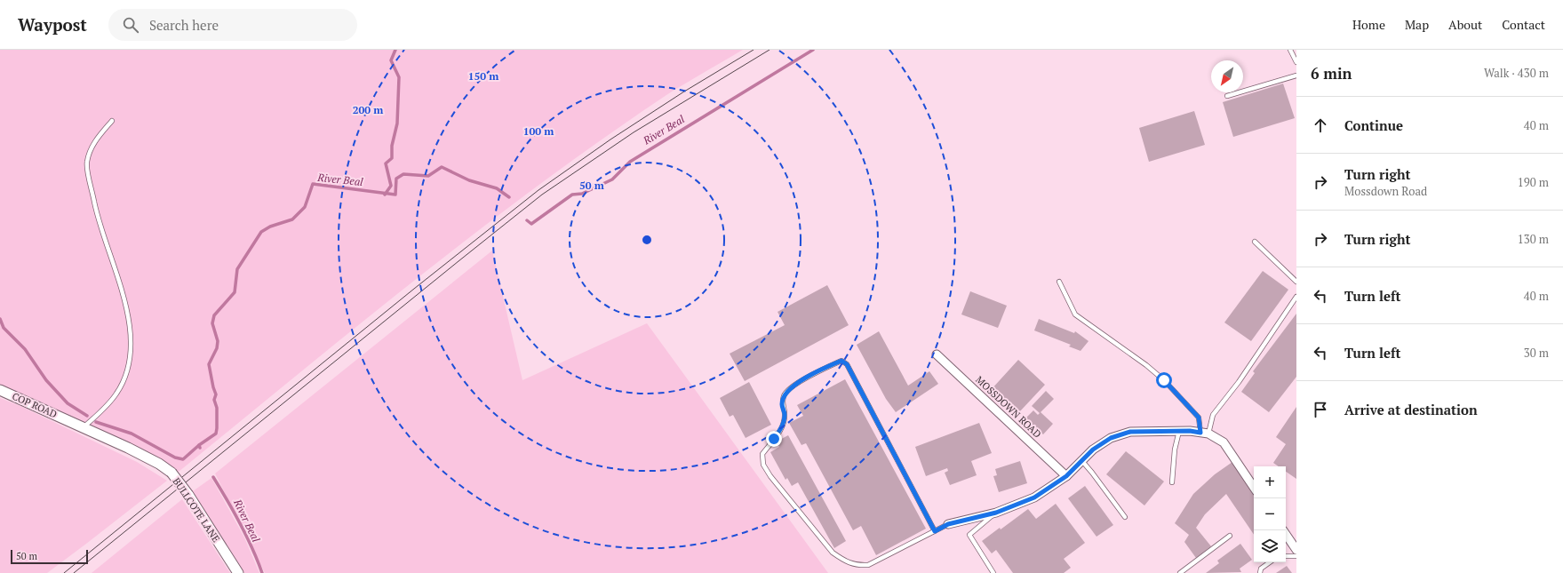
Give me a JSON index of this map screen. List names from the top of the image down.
{
  "streets": {
    "street": ["COP ROAD", "MOSSDOWN ROAD", "BULLCOTE LANE"]
  },
  "crossings": [
    ["COP ROAD", "BULLCOTE LANE"]
  ],
  "water": ["River Beal"],
  "scale_bar": "50 m",
  "north": "bottom left",
  "page": {
    "header": "Waypost",
    "search": "Search here",
    "nav": [
      "Home",
      "Map",
      "About",
      "Contact"
    ],
    "heading": ["6 min", "Walk · 430 m"],
    "list": [
      ["Continue", "40 m"],
      ["Turn right", "Mossdown Road", "190 m"],
      ["Turn right", "130 m"],
      ["Turn left", "40 m"],
      ["Turn left", "30 m"],
      "Arrive at destination"
    ],
    "map_buttons": ["+", "−"],
    "scale": "50 m"
  },
  "rings": [
    "150 m",
    "200 m",
    "100 m",
    "50 m"
  ]
}
